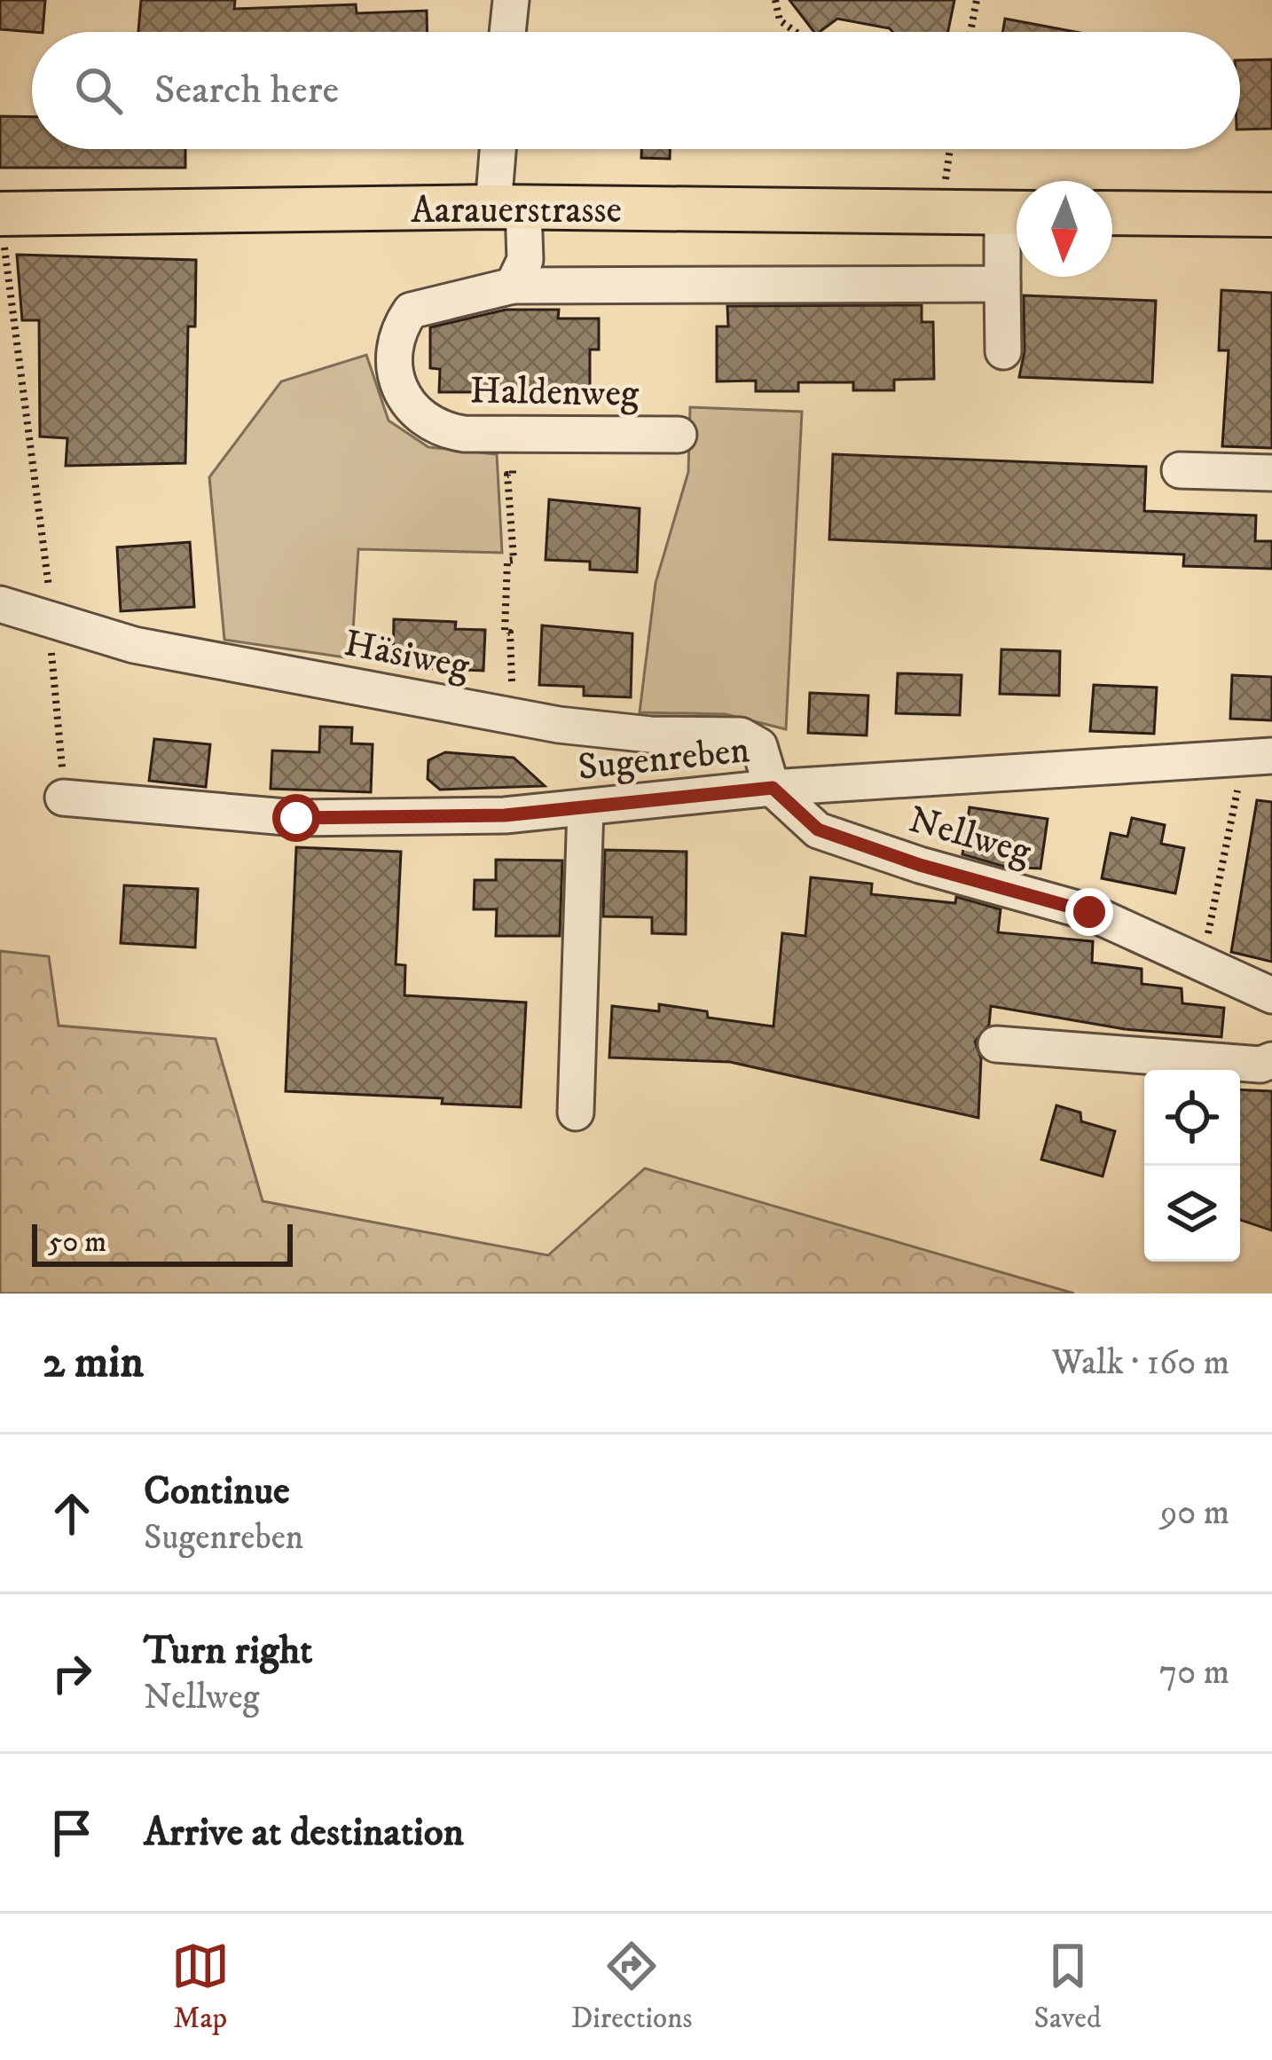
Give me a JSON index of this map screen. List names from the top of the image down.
{
  "streets": {
    "main road": ["Aarauerstrasse"],
    "street": [
      "Haldenweg",
      "Häsiweg",
      "Sugenreben",
      "Nellweg"
    ]
  },
  "crossings": [
    ["Häsiweg", "Sugenreben"],
    ["Häsiweg", "Nellweg"],
    ["Sugenreben", "Nellweg"]
  ],
  "scale_bar": "50 m",
  "north": "bottom",
  "page": {
    "search": "Search here",
    "scale": "50 m",
    "heading": ["2 min", "Walk · 160 m"],
    "list": [
      ["Continue", "Sugenreben", "90 m"],
      ["Turn right", "Nellweg", "70 m"],
      "Arrive at destination"
    ],
    "nav": ["Map", "Directions", "Saved"]
  }
}
